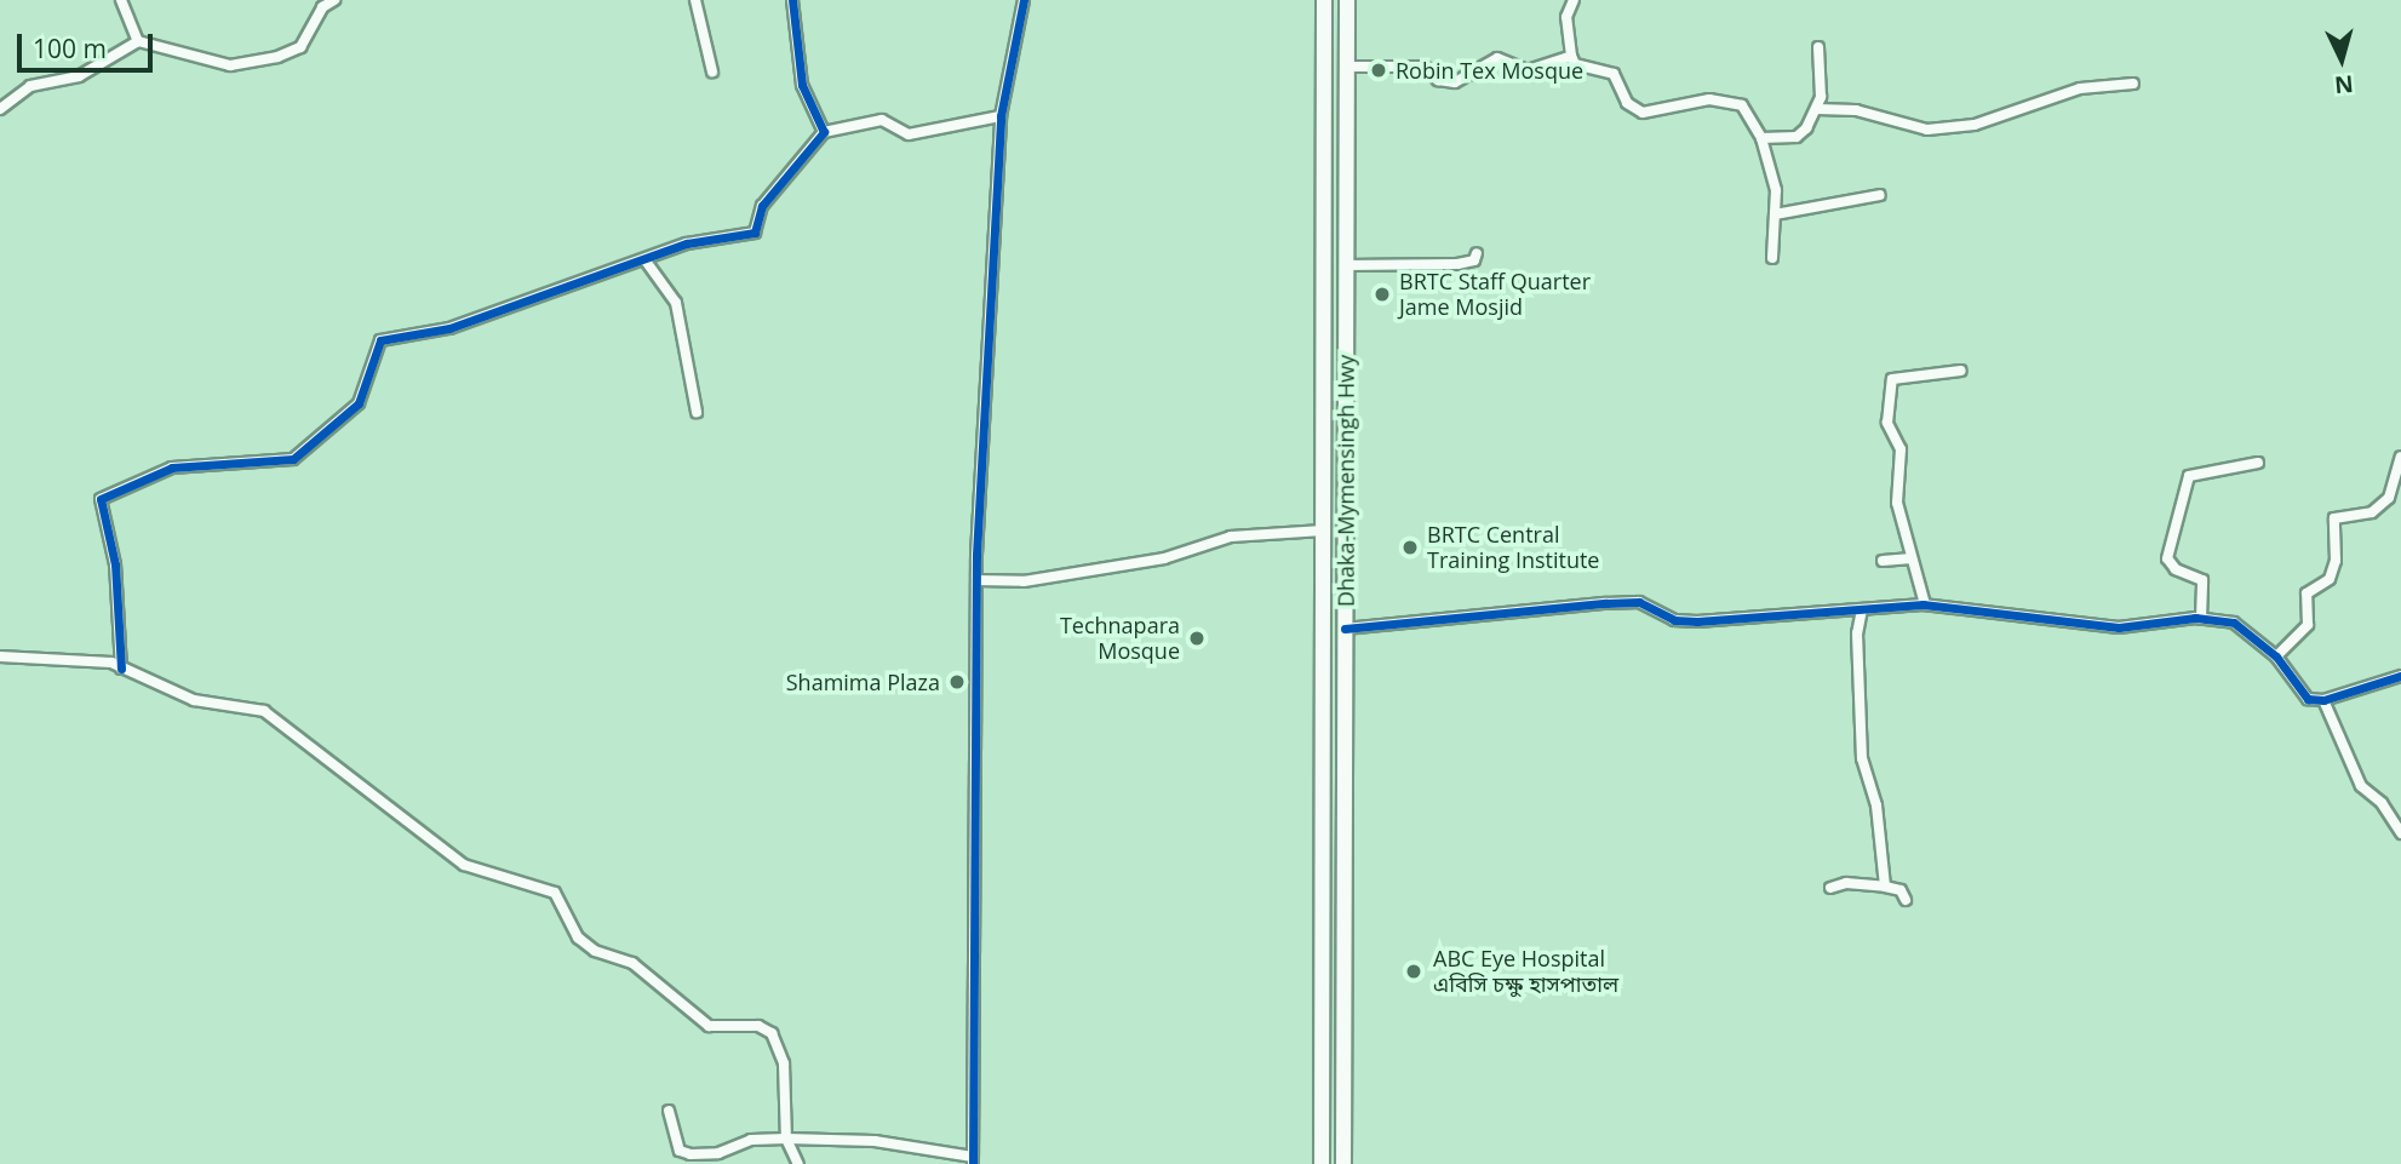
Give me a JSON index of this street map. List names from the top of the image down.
{
  "streets": {
    "highway": ["Dhaka-Mymensingh Hwy"]
  },
  "places": [
    "Robin Tex Mosque",
    "BRTC Staff Quarter Jame Mosjid",
    "BRTC Central Training Institute",
    "Technapara Mosque",
    "Shamima Plaza",
    "ABC Eye Hospital এবিসি চক্ষু হাসপাতাল"
  ],
  "scale_bar": "100 m",
  "north": "bottom"
}
